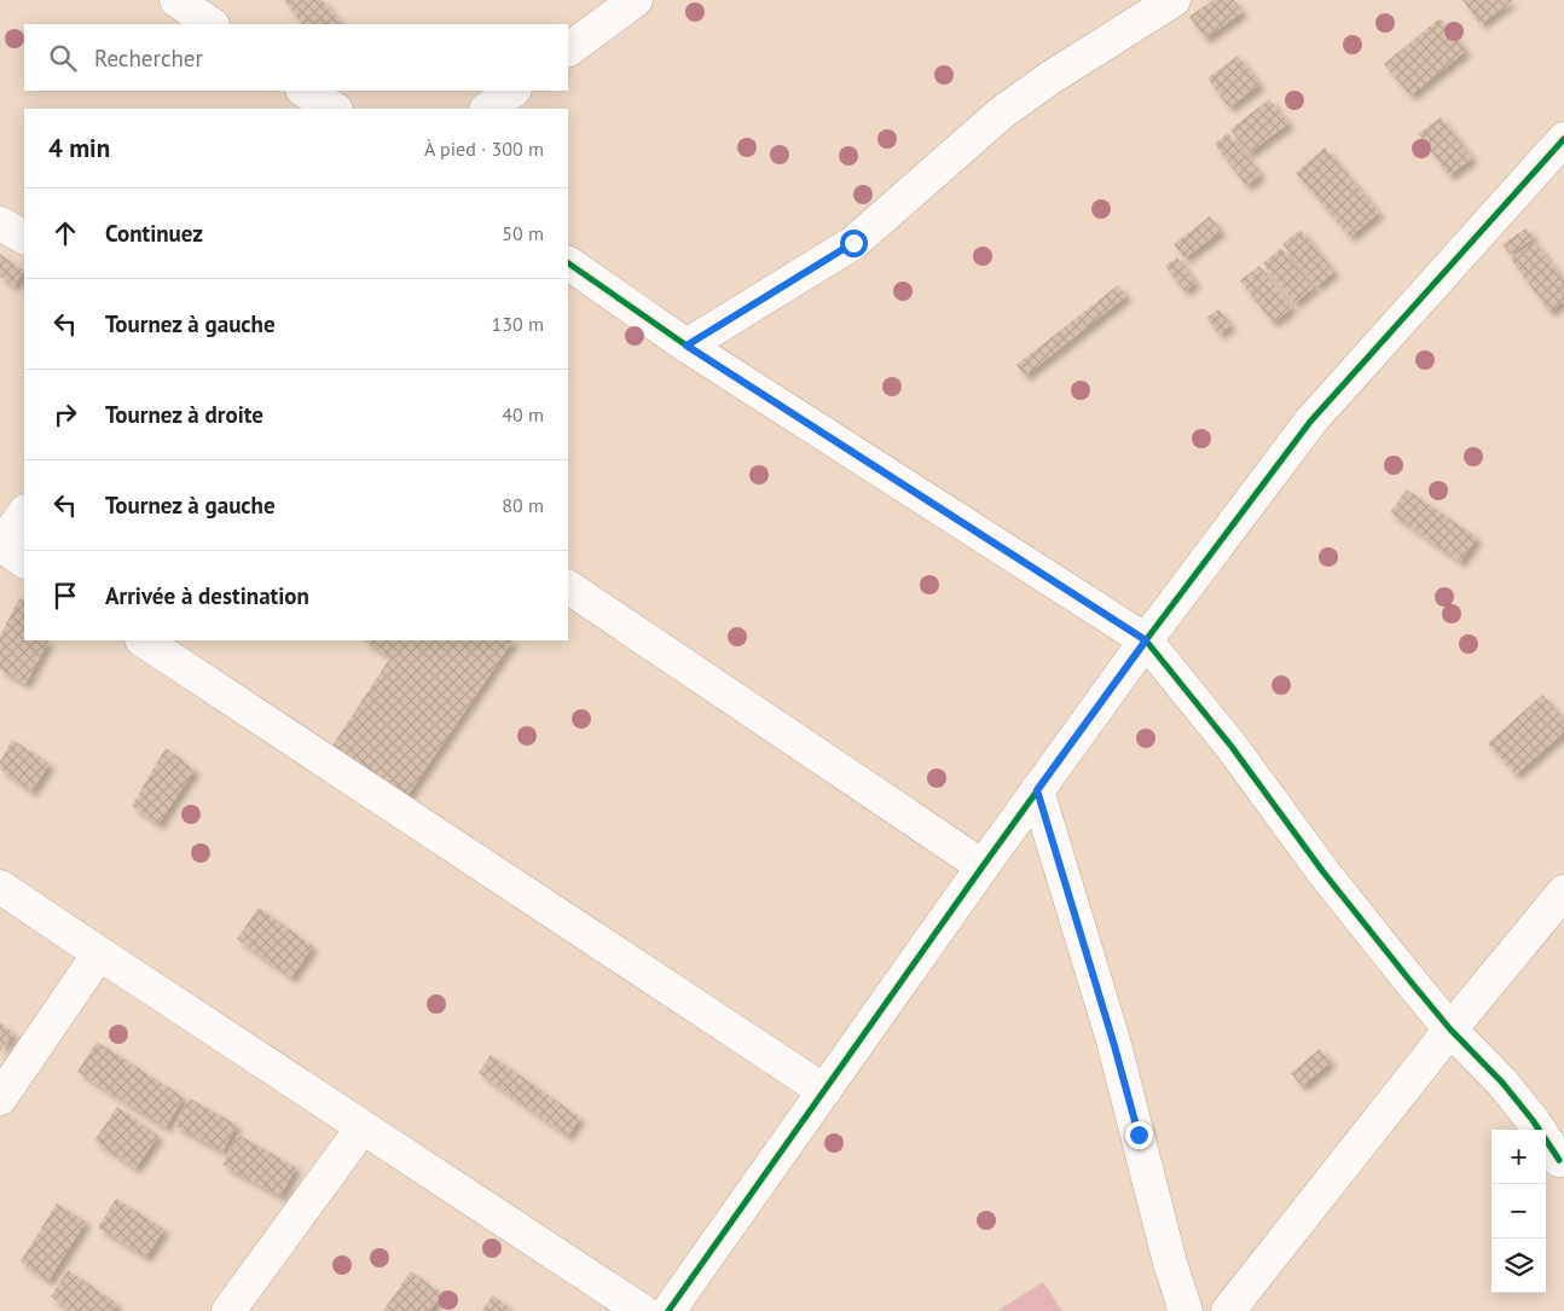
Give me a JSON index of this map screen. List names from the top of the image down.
{
  "page": {
    "search": "Rechercher",
    "heading": ["4 min", "À pied · 300 m"],
    "list": [
      ["Continuez", "50 m"],
      ["Tournez à gauche", "130 m"],
      ["Tournez à droite", "40 m"],
      ["Tournez à gauche", "80 m"],
      "Arrivée à destination"
    ],
    "map_buttons": ["+", "−"]
  }
}
